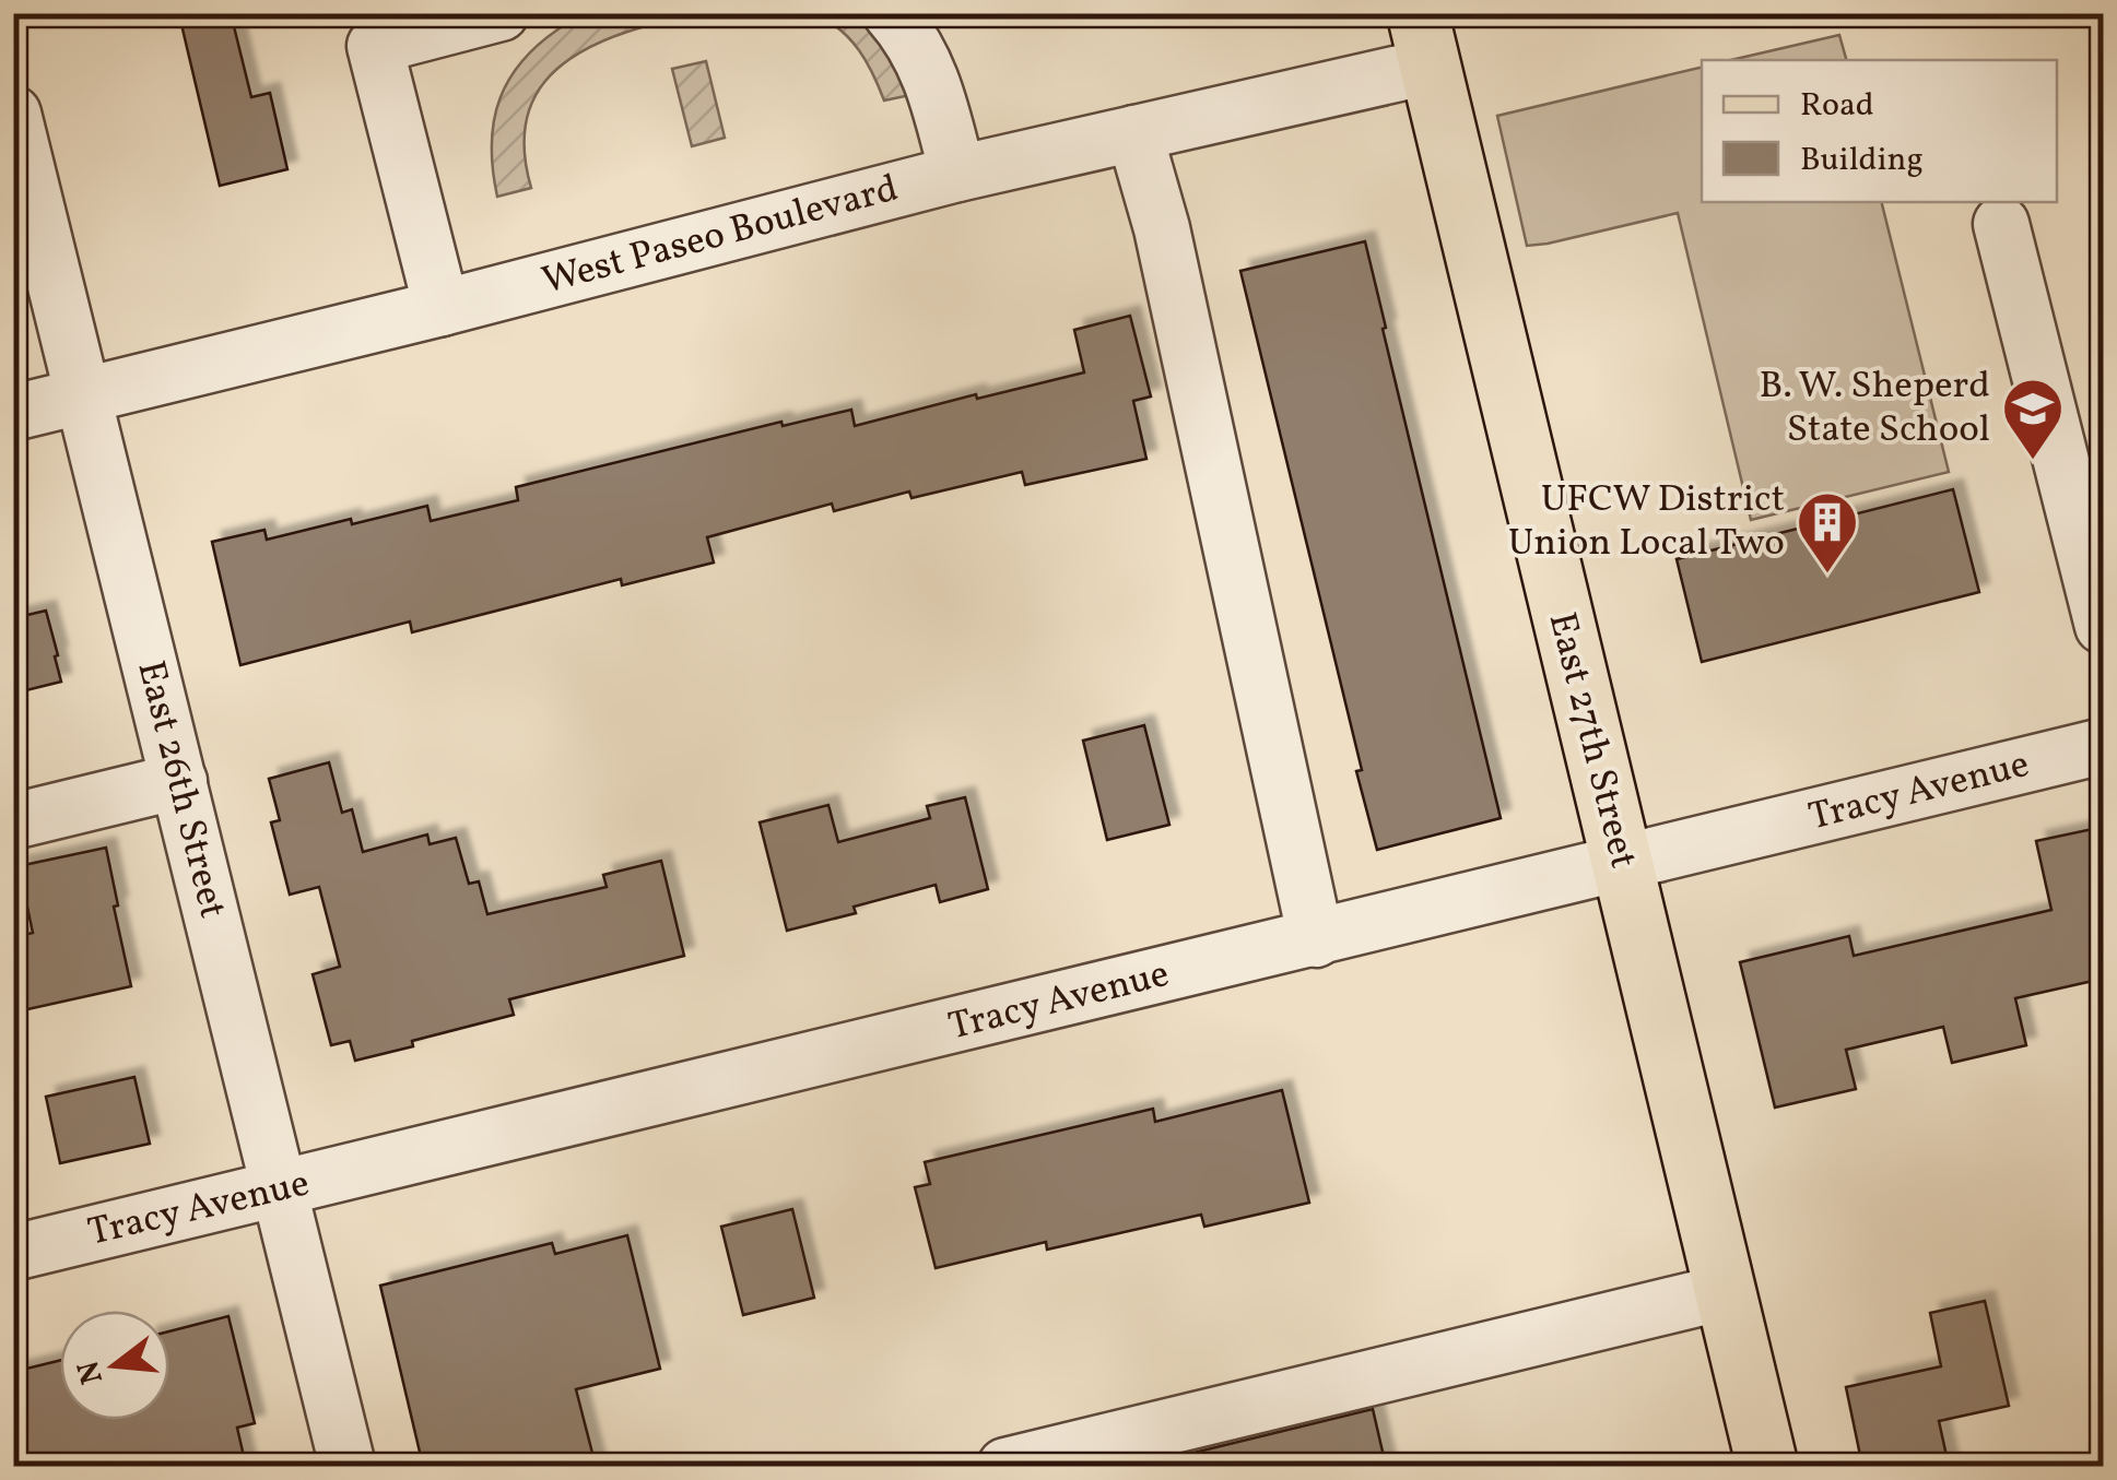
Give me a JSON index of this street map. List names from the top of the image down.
{
  "streets": {
    "main road": ["East 27th Street"],
    "street": ["West Paseo Boulevard", "East 26th Street", "Tracy Avenue"]
  },
  "crossings": [
    ["West Paseo Boulevard", "East 27th Street"],
    ["West Paseo Boulevard", "East 26th Street"],
    ["East 27th Street", "Tracy Avenue"],
    ["East 26th Street", "Tracy Avenue"]
  ],
  "places": {
    "school or university": ["B. W. Sheperd State School"],
    "building": ["UFCW District Union Local Two"]
  },
  "legend": ["Road", "Building"],
  "north": "left"
}
